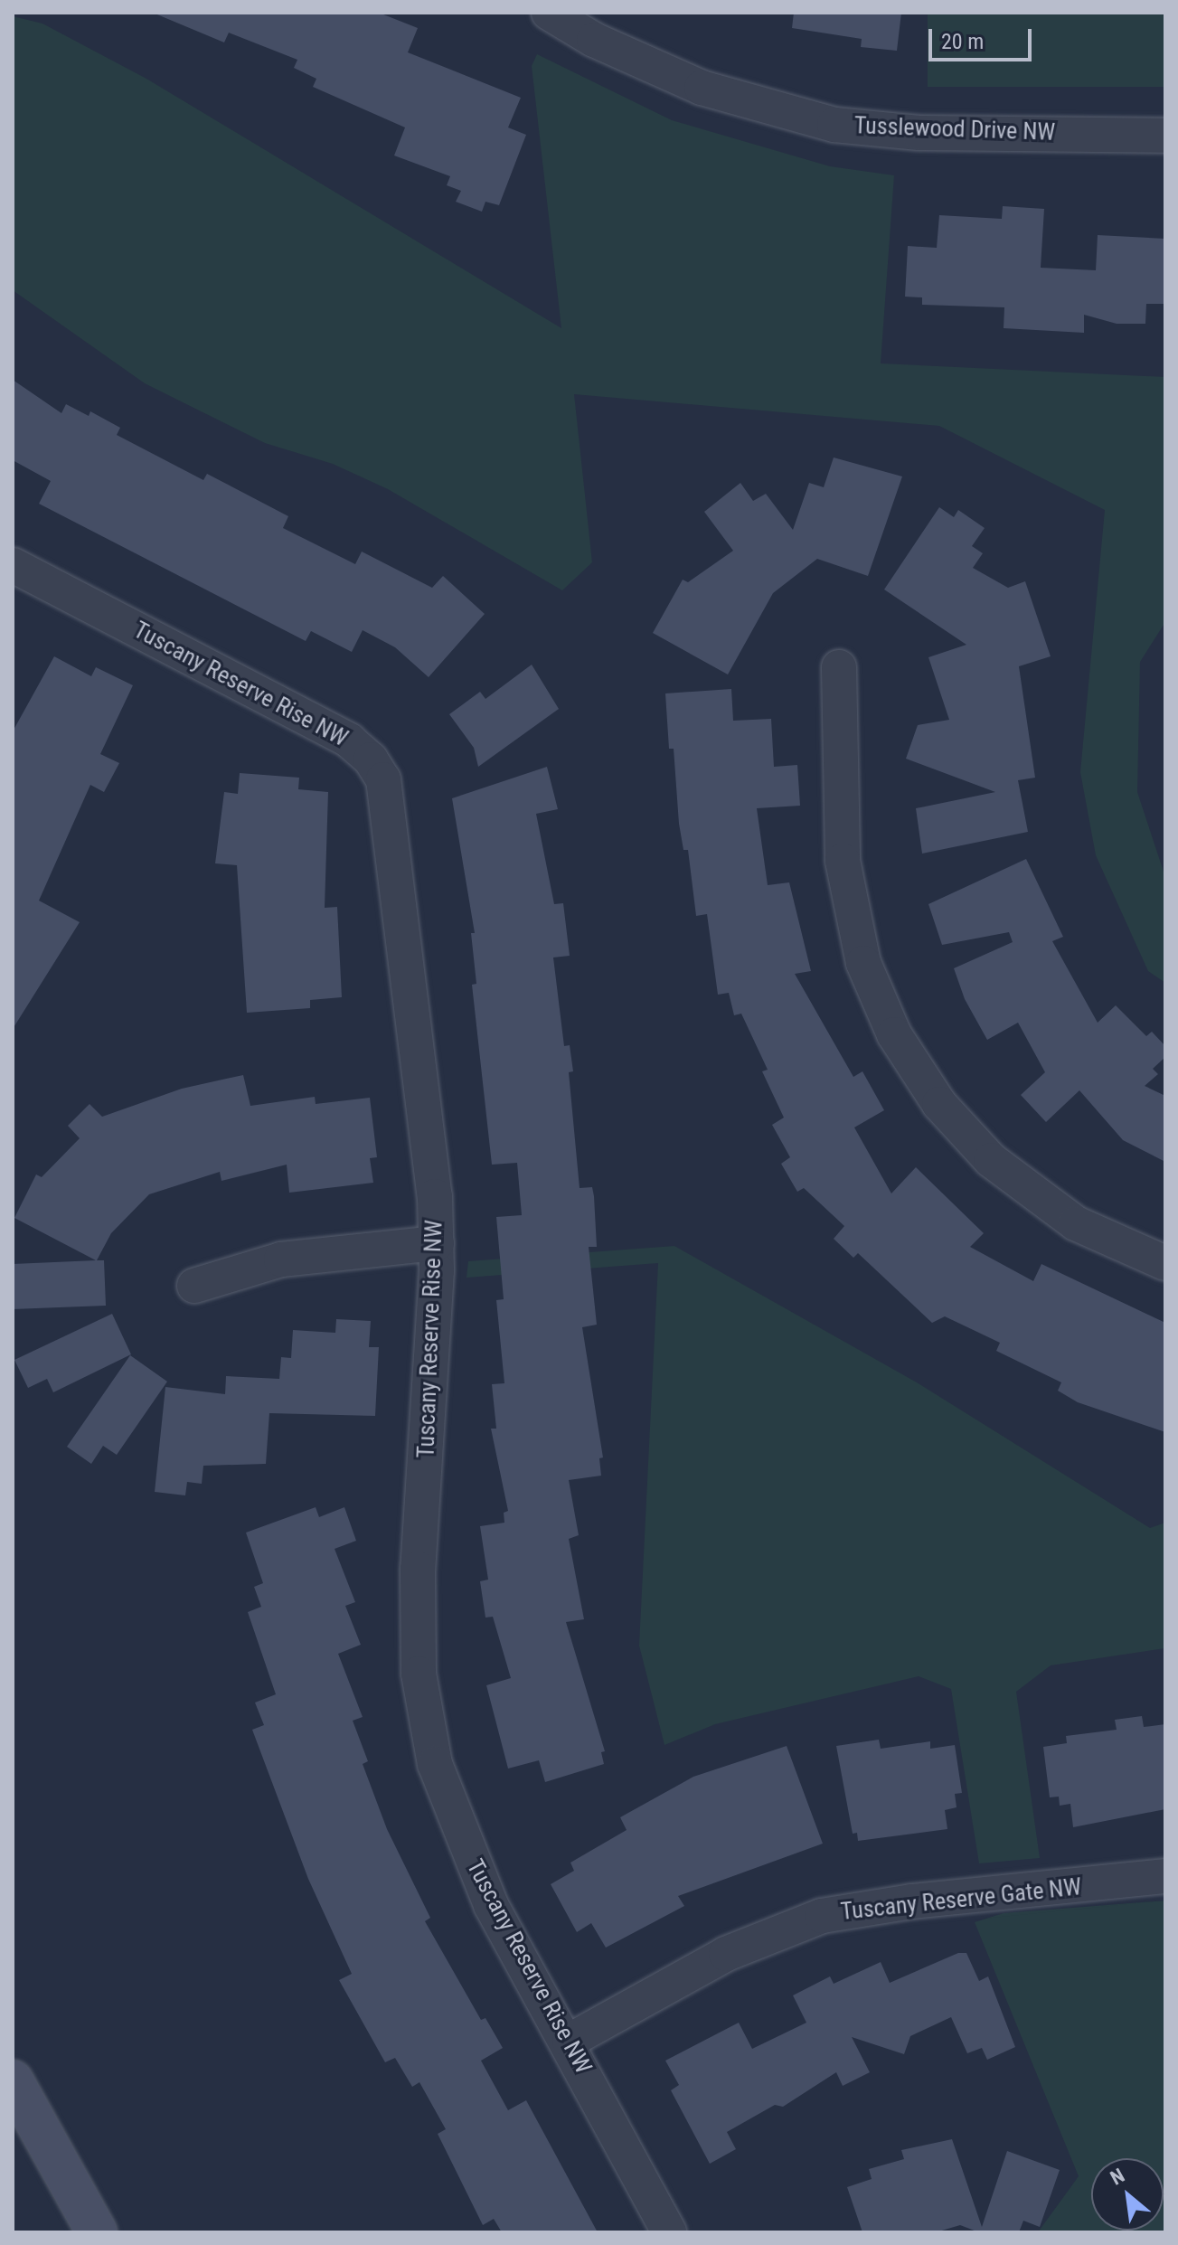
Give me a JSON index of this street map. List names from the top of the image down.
{
  "streets": {
    "street": ["Tusslewood Drive NW", "Tuscany Reserve Rise NW", "Tuscany Reserve Gate NW"]
  },
  "crossings": [
    ["Tuscany Reserve Rise NW", "Tuscany Reserve Gate NW"]
  ],
  "scale_bar": "20 m",
  "north": "top left"
}
